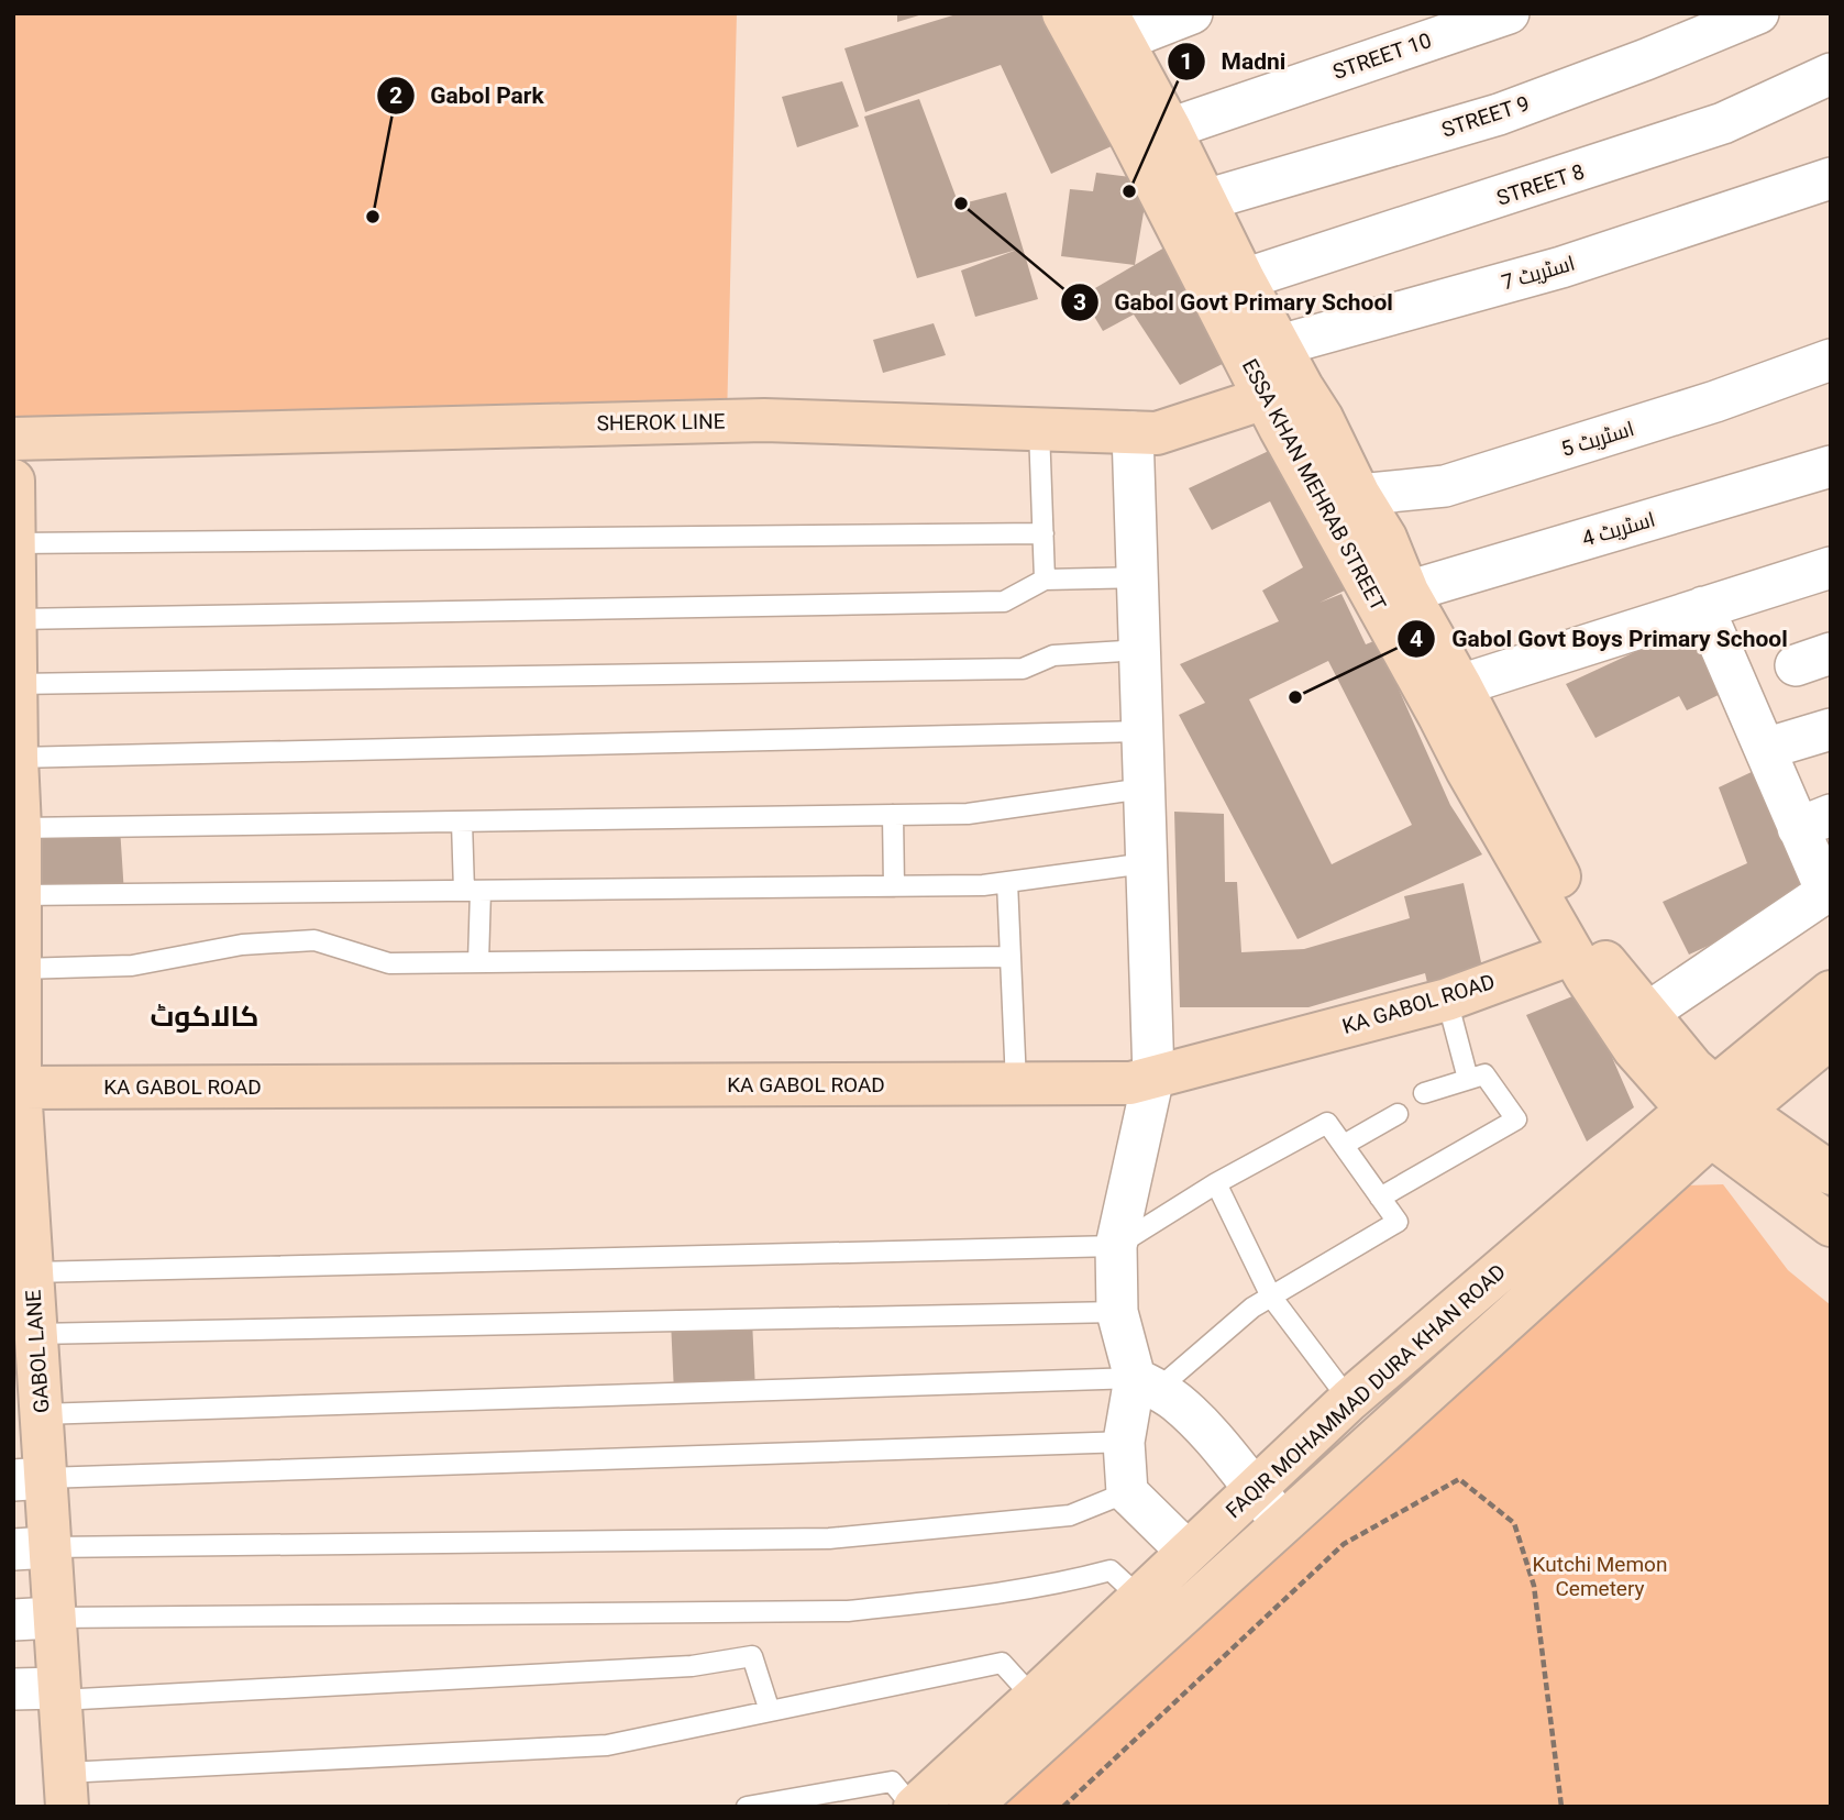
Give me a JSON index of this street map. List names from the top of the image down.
{
  "streets": {
    "main road": [
      "SHEROK LINE",
      "ESSA KHAN MEHRAB STREET",
      "KA GABOL ROAD",
      "GABOL LANE",
      "FAQIR MOHAMMAD DURA KHAN ROAD"
    ],
    "street": [
      "STREET 10",
      "STREET 9",
      "STREET 8",
      "اسٹریٹ 7",
      "اسٹریٹ 5",
      "اسٹریٹ 4"
    ]
  },
  "crossings": [
    ["STREET 10", "ESSA KHAN MEHRAB STREET"],
    ["STREET 9", "ESSA KHAN MEHRAB STREET"],
    ["STREET 8", "ESSA KHAN MEHRAB STREET"],
    ["اسٹریٹ 7", "ESSA KHAN MEHRAB STREET"],
    ["SHEROK LINE", "ESSA KHAN MEHRAB STREET"],
    ["اسٹریٹ 5", "ESSA KHAN MEHRAB STREET"],
    ["ESSA KHAN MEHRAB STREET", "اسٹریٹ 4"],
    ["ESSA KHAN MEHRAB STREET", "KA GABOL ROAD"],
    ["ESSA KHAN MEHRAB STREET", "FAQIR MOHAMMAD DURA KHAN ROAD"],
    ["KA GABOL ROAD", "GABOL LANE"]
  ],
  "districts": ["کالاکوٹ"],
  "parks": ["Kutchi Memon Cemetery"],
  "places": [
    "Madni",
    "Gabol Govt Primary School",
    "Gabol Park",
    "Gabol Govt Boys Primary School"
  ]
}
